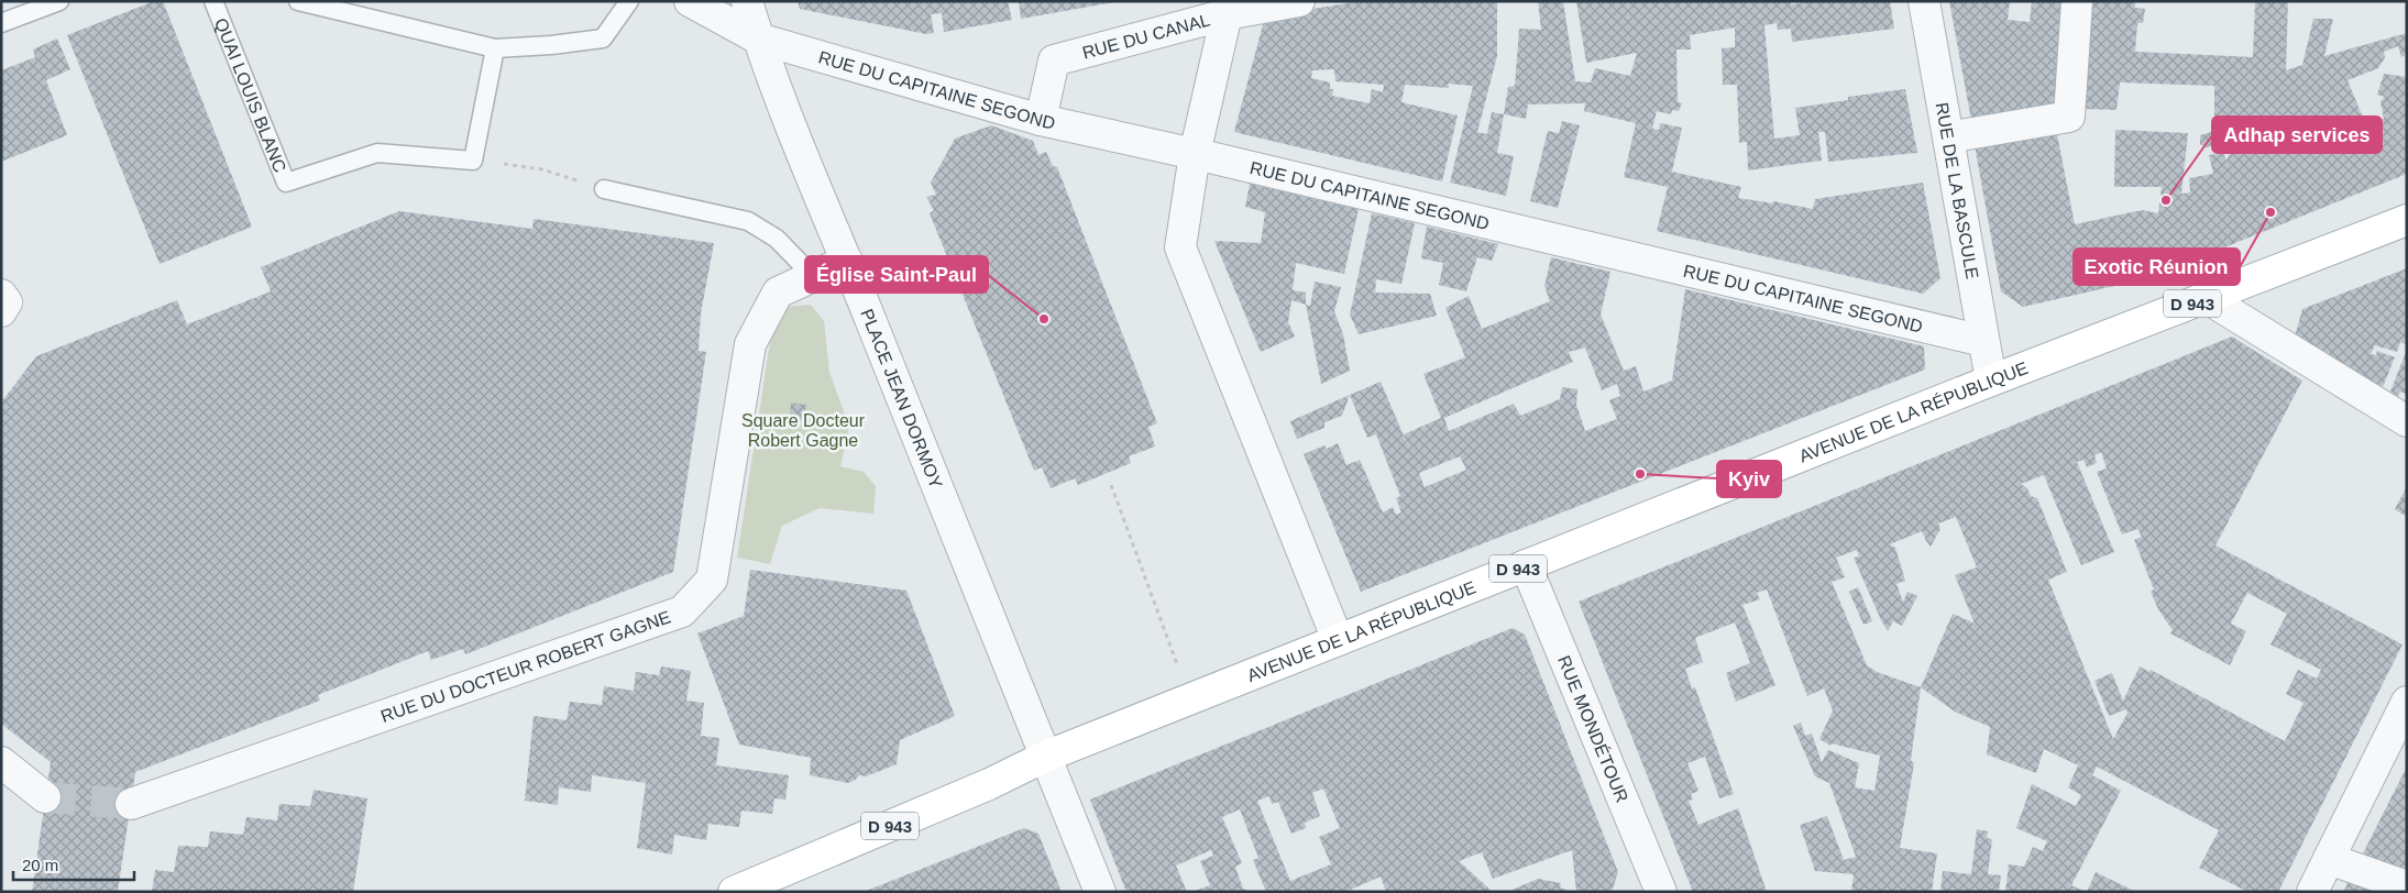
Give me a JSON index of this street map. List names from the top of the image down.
{
  "streets": {
    "main road": ["D 943", "AVENUE DE LA RÉPUBLIQUE"],
    "street": [
      "RUE DU CANAL",
      "RUE DU CAPITAINE SEGOND",
      "RUE DE LA BASCULE",
      "PLACE JEAN DORMOY",
      "RUE DU DOCTEUR ROBERT GAGNE",
      "RUE MONDÉTOUR"
    ],
    "lane": ["QUAI LOUIS BLANC"]
  },
  "crossings": [
    ["RUE DU CANAL", "RUE DU CAPITAINE SEGOND"],
    ["RUE DU CAPITAINE SEGOND", "RUE DE LA BASCULE"],
    ["RUE DU CAPITAINE SEGOND", "PLACE JEAN DORMOY"],
    ["RUE DE LA BASCULE", "AVENUE DE LA RÉPUBLIQUE"],
    ["PLACE JEAN DORMOY", "AVENUE DE LA RÉPUBLIQUE"],
    ["PLACE JEAN DORMOY", "RUE DU DOCTEUR ROBERT GAGNE"],
    ["AVENUE DE LA RÉPUBLIQUE", "RUE MONDÉTOUR"]
  ],
  "parks": ["Square Docteur Robert Gagne"],
  "places": [
    "Adhap services",
    "Exotic Réunion",
    "Église Saint-Paul",
    "Kyiv"
  ],
  "scale_bar": "20 m"
}
